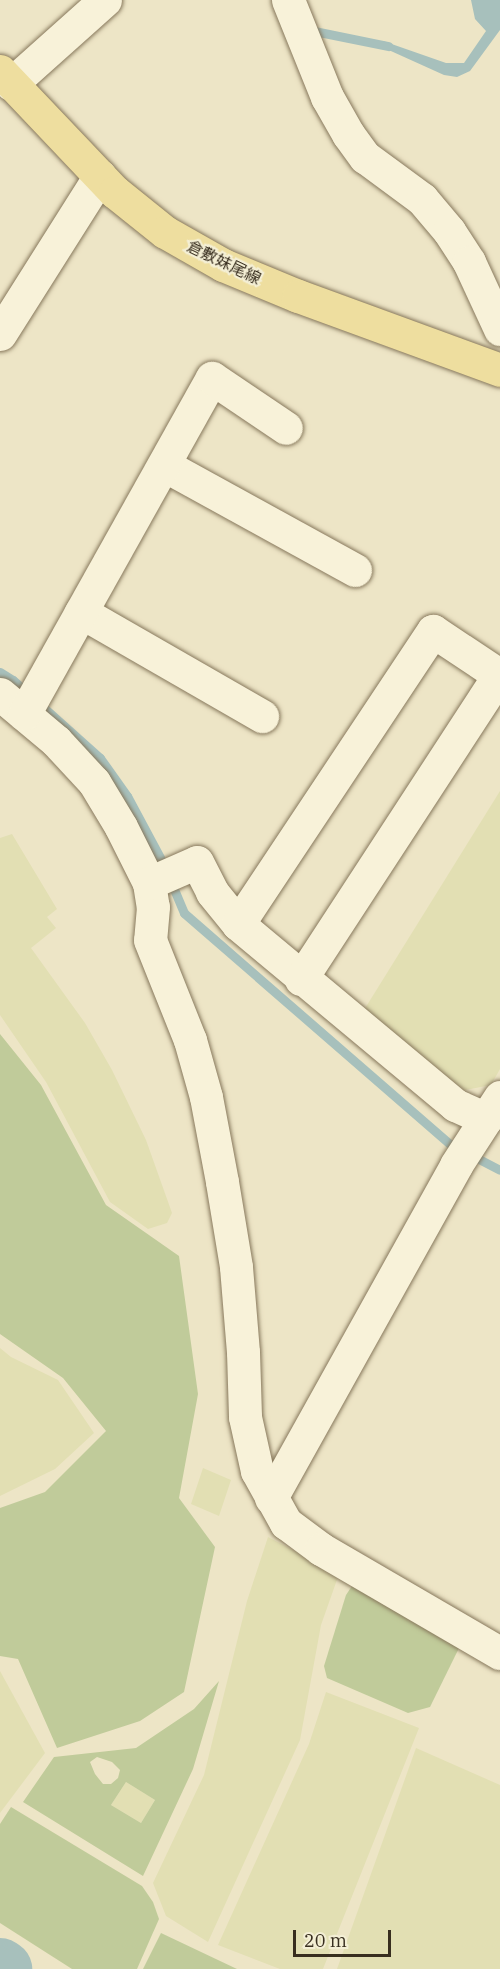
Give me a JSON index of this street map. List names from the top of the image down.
{
  "streets": {
    "main road": ["倉敷妹尾線"]
  },
  "scale_bar": "20 m"
}
